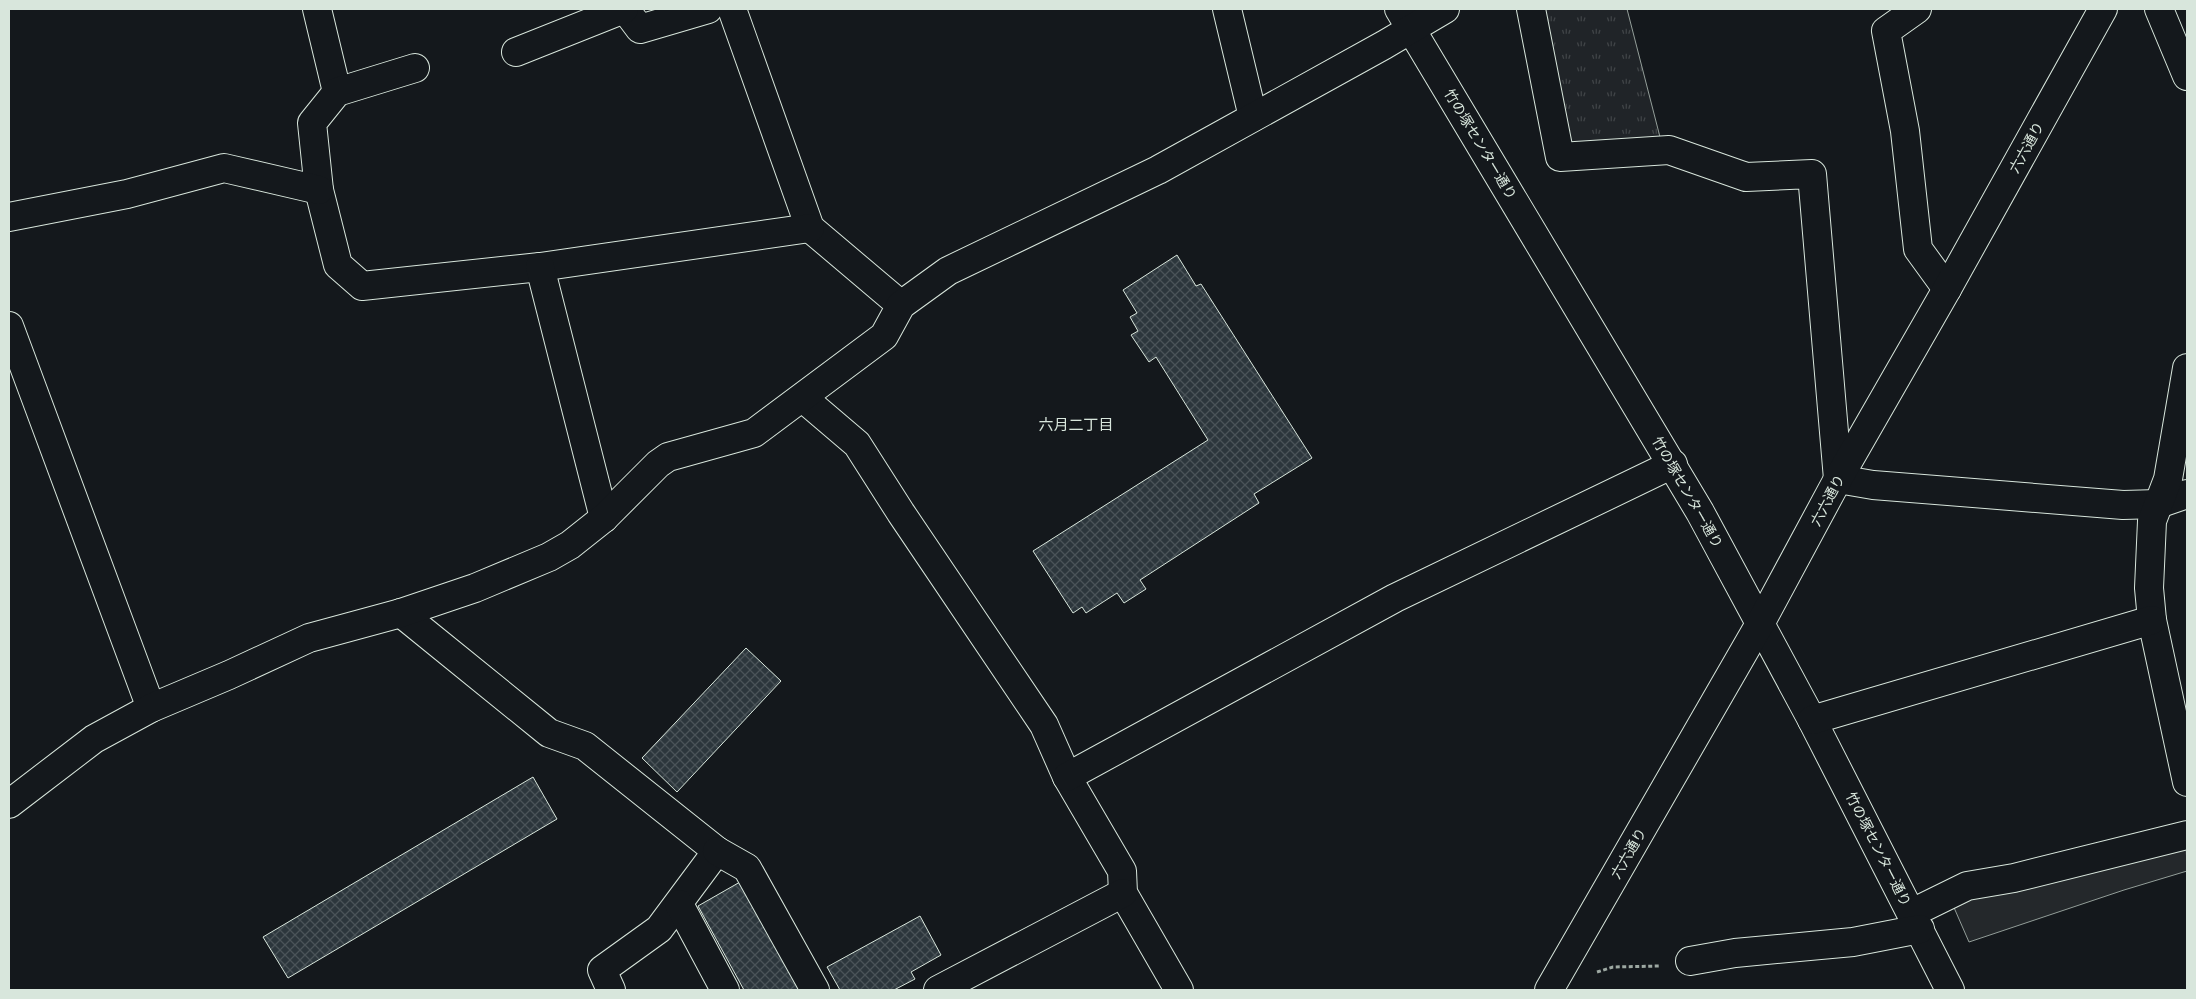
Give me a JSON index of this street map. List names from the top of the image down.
{
  "streets": {
    "street": ["竹の塚センター通り", "六六通り"]
  },
  "crossings": [
    ["竹の塚センター通り", "六六通り"]
  ],
  "districts": ["六月二丁目"]
}
